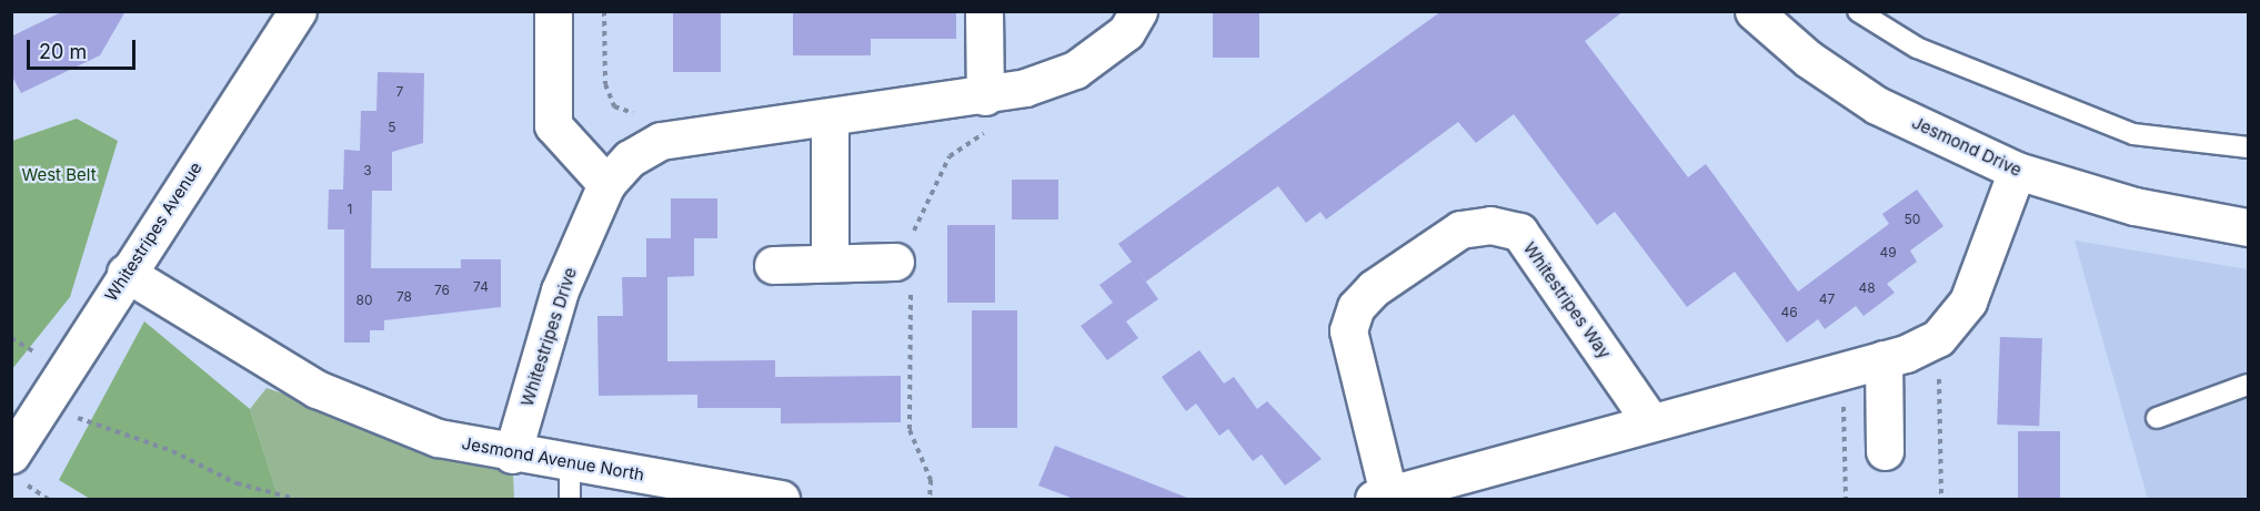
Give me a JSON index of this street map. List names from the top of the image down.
{
  "streets": {
    "street": [
      "Jesmond Drive",
      "Whitestripes Avenue",
      "Whitestripes Way",
      "Whitestripes Drive",
      "Jesmond Avenue North"
    ]
  },
  "crossings": [
    ["Jesmond Drive", "Whitestripes Way"],
    ["Whitestripes Avenue", "Jesmond Avenue North"],
    ["Whitestripes Drive", "Jesmond Avenue North"]
  ],
  "parks": ["West Belt"],
  "house_numbers": [
    "7",
    "5",
    "3",
    "1",
    "50",
    "49",
    "74",
    "48",
    "76",
    "78",
    "47",
    "80",
    "46"
  ],
  "scale_bar": "20 m"
}
